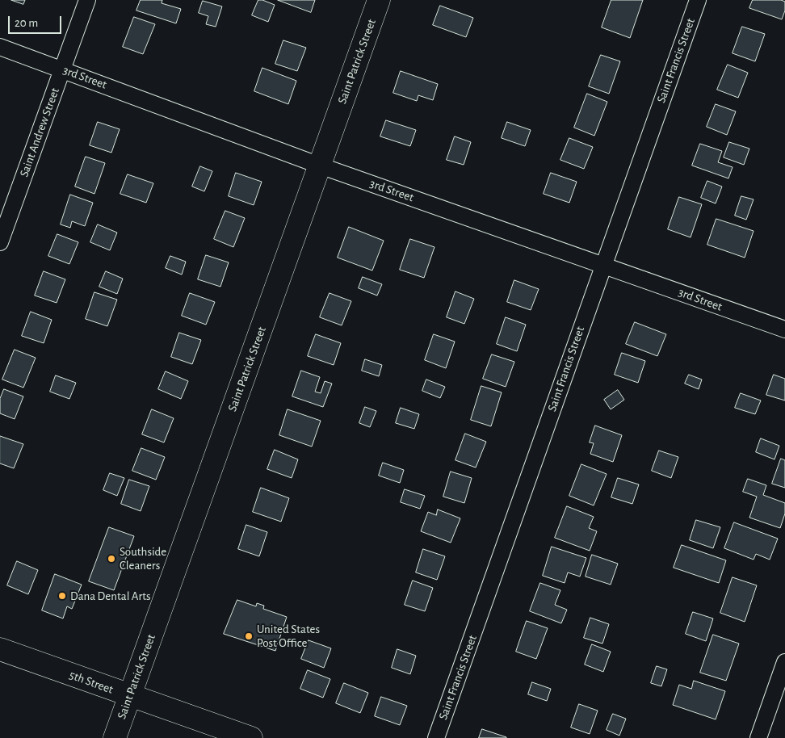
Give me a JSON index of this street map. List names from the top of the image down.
{
  "streets": {
    "main road": ["Saint Patrick Street", "5th Street"],
    "street": ["Saint Francis Street", "3rd Street", "Saint Andrew Street"]
  },
  "crossings": [
    ["Saint Francis Street", "3rd Street"],
    ["Saint Patrick Street", "3rd Street"],
    ["Saint Patrick Street", "5th Street"],
    ["3rd Street", "Saint Andrew Street"]
  ],
  "places": ["Southside Cleaners", "Dana Dental Arts", "United States Post Office"],
  "scale_bar": "20 m"
}
